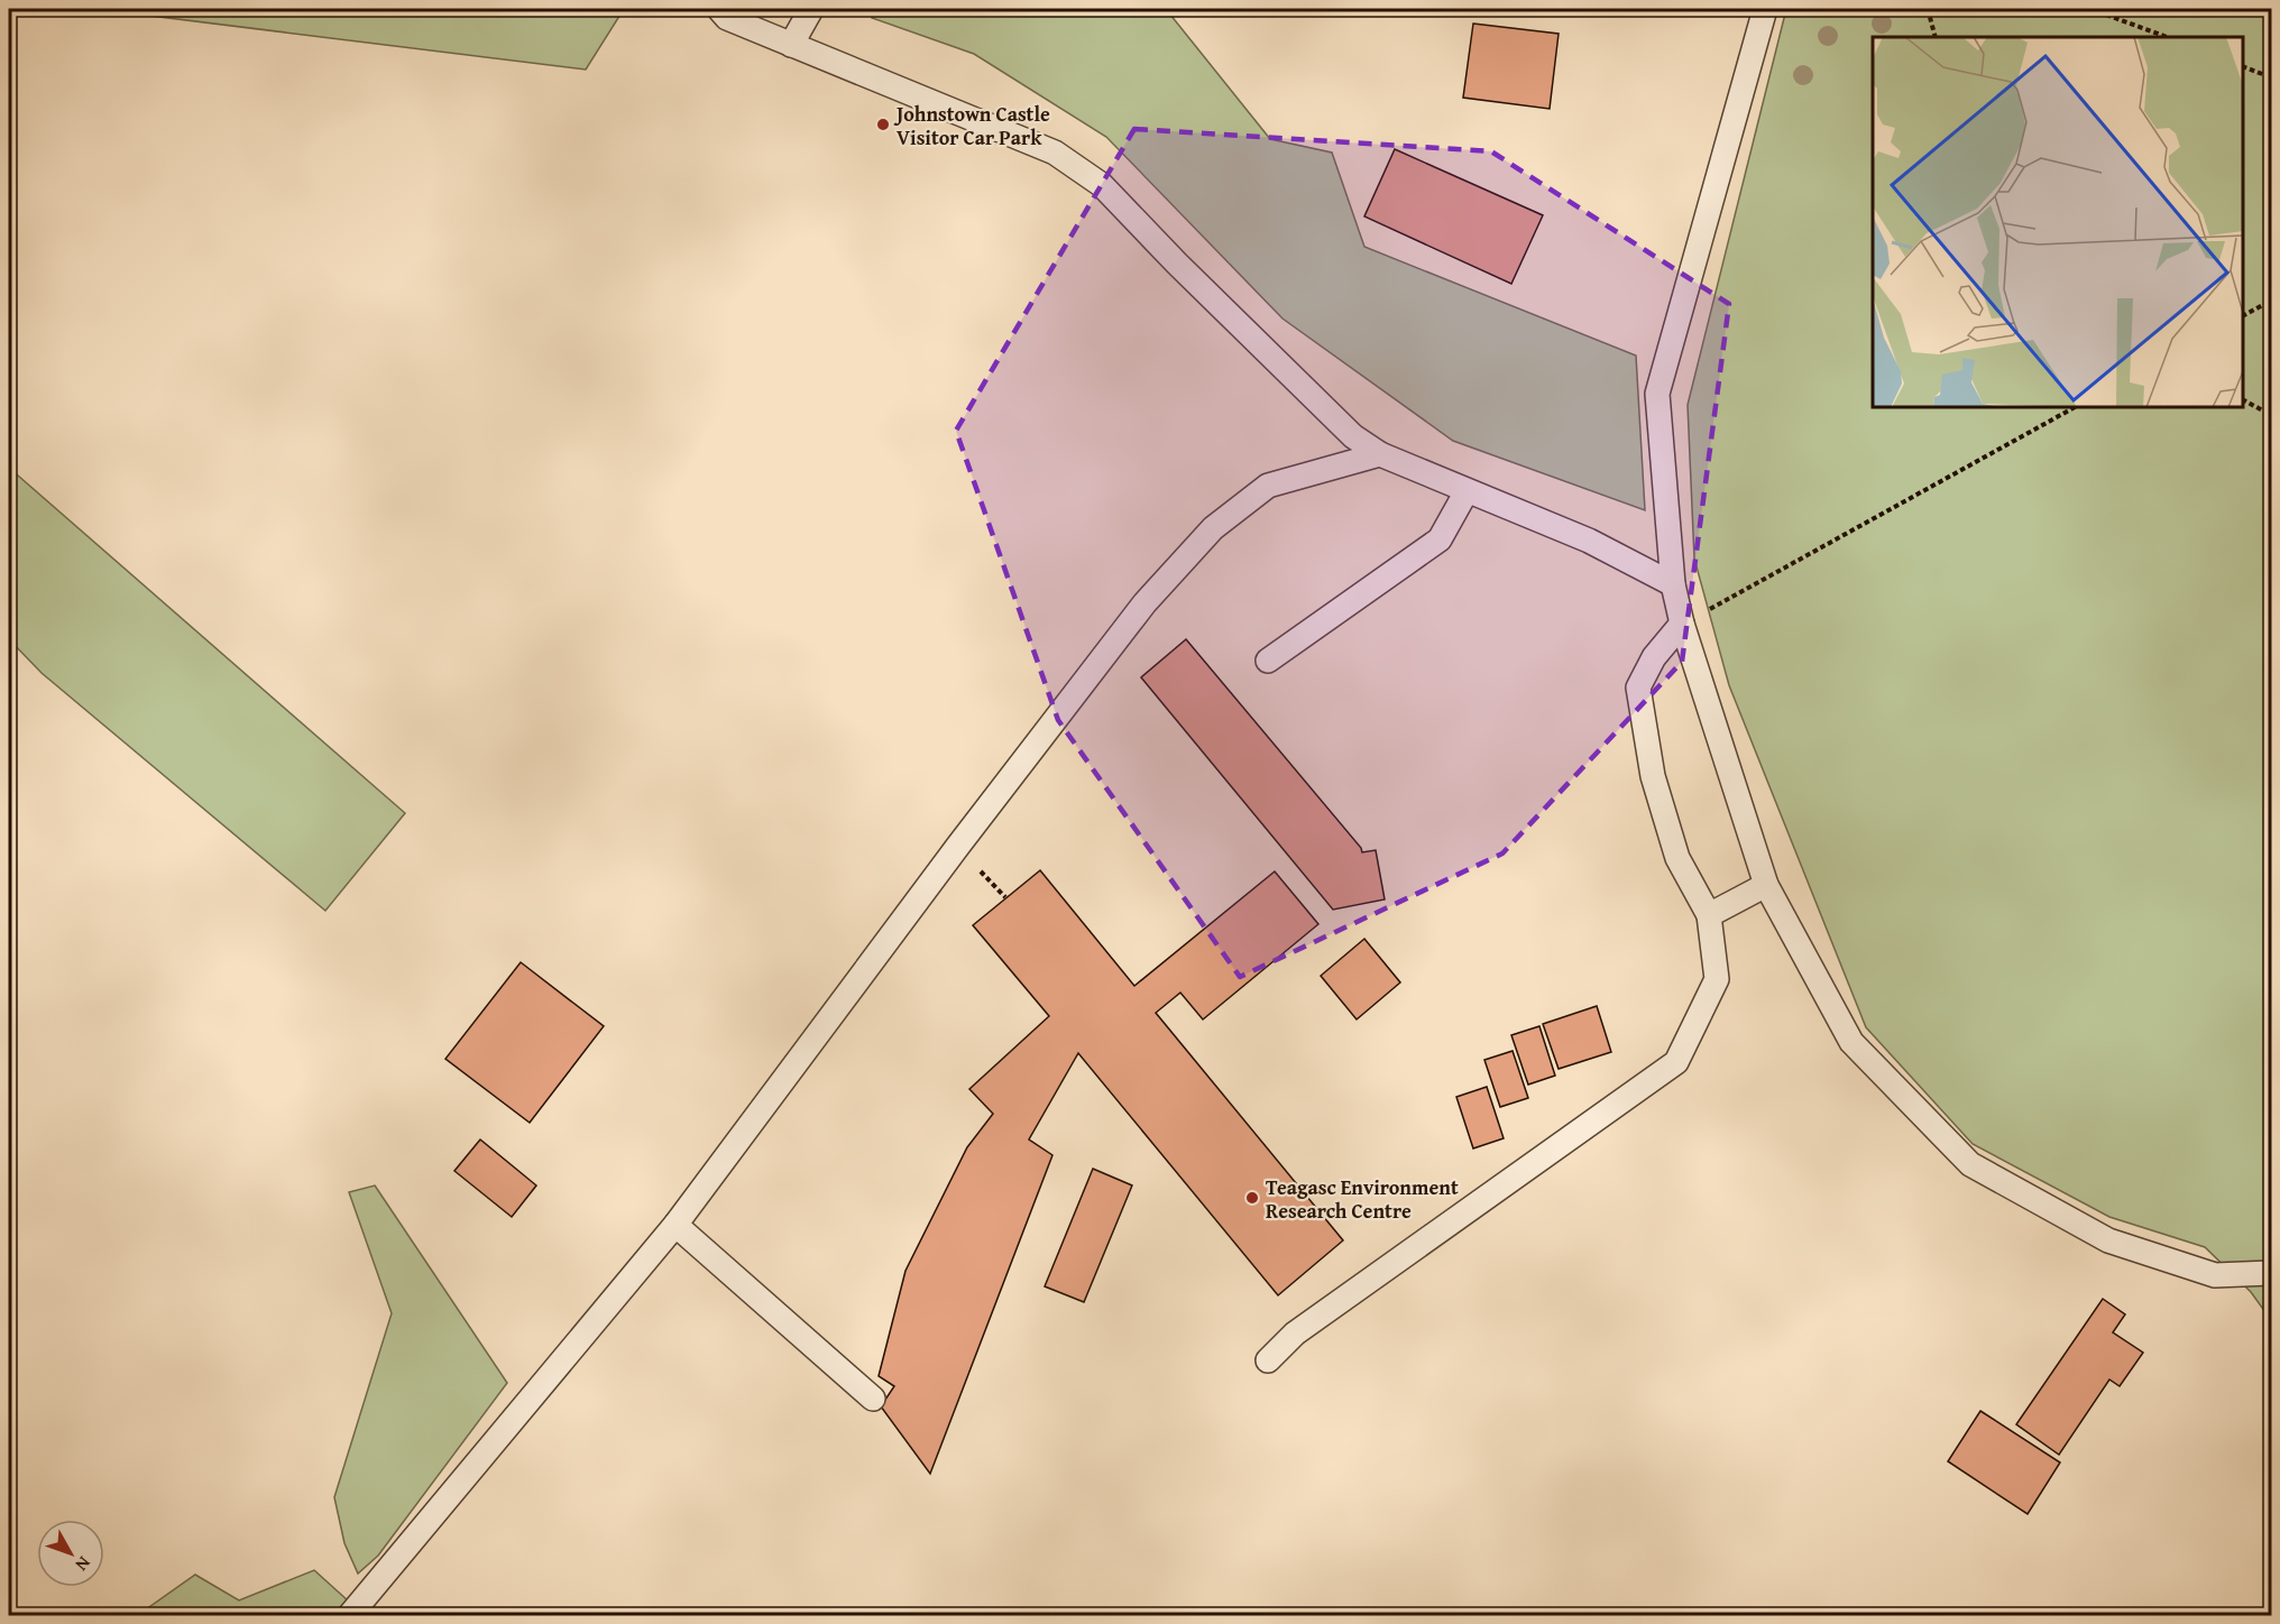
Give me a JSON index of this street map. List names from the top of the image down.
{
  "places": ["Johnstown Castle Visitor Car Park", "Teagasc Environment Research Centre"],
  "north": "bottom right"
}
